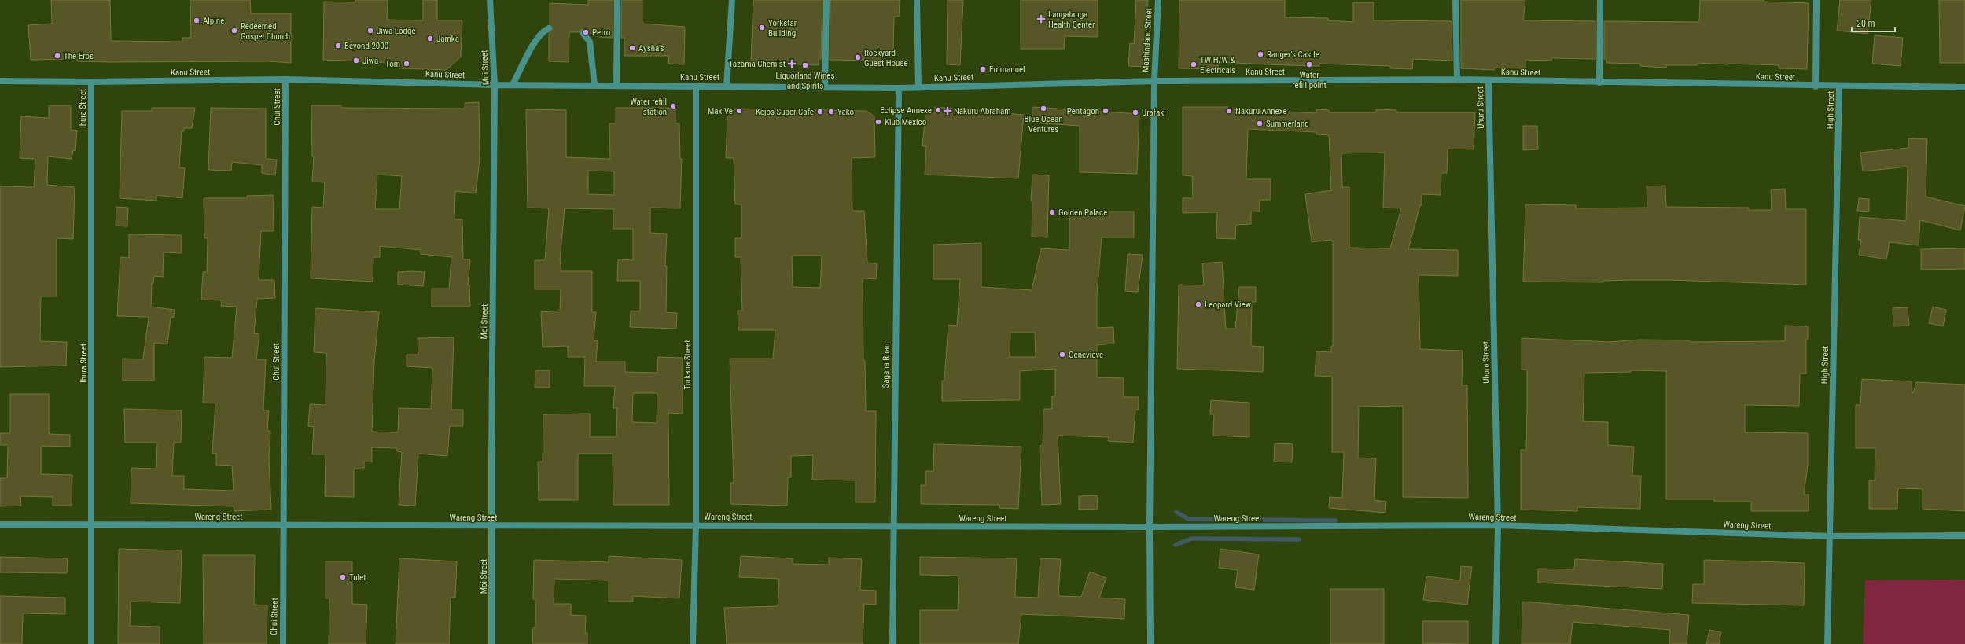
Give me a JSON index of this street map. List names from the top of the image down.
{
  "streets": {
    "street": [
      "Mashindano Street",
      "Moi Street",
      "Kanu Street",
      "Chui Street",
      "Uhuru Street",
      "Ihura Street",
      "High Street",
      "Turkana Street",
      "Sagana Road",
      "Wareng Street"
    ]
  },
  "crossings": [
    ["Mashindano Street", "Kanu Street"],
    ["Mashindano Street", "Wareng Street"],
    ["Moi Street", "Kanu Street"],
    ["Moi Street", "Wareng Street"],
    ["Kanu Street", "Chui Street"],
    ["Kanu Street", "Uhuru Street"],
    ["Kanu Street", "Ihura Street"],
    ["Kanu Street", "High Street"],
    ["Kanu Street", "Turkana Street"],
    ["Kanu Street", "Sagana Road"],
    ["Chui Street", "Wareng Street"],
    ["Uhuru Street", "Wareng Street"],
    ["Ihura Street", "Wareng Street"],
    ["High Street", "Wareng Street"],
    ["Turkana Street", "Wareng Street"],
    ["Sagana Road", "Wareng Street"]
  ],
  "places": {
    "health": ["Langalanga Health Center", "Tazama Chemist", "Nakuru Abraham"],
    "other": [
      "Alpine",
      "Yorkstar Building",
      "Redeemed Gospel Church",
      "Jiwa Lodge",
      "Petro",
      "Jamka",
      "Beyond 2000",
      "Aysha's",
      "Ranger's Castle",
      "The Eros",
      "Rockyard Guest House",
      "Jiwa",
      "Tom",
      "TW H/W & Electricals",
      "Water refill point",
      "Liquorland Wines and Spirits",
      "Emmanuel",
      "Water refill station",
      "Blue Ocean Ventures",
      "Eclipse Annexe",
      "Max Ve",
      "Pentagon",
      "Nakuru Annexe",
      "Kejos Super Cafe",
      "Yako",
      "Urafaki",
      "Klub Mexico",
      "Summerland",
      "Golden Palace",
      "Leopard View",
      "Genevieve",
      "Tulet"
    ]
  },
  "scale_bar": "20 m"
}
